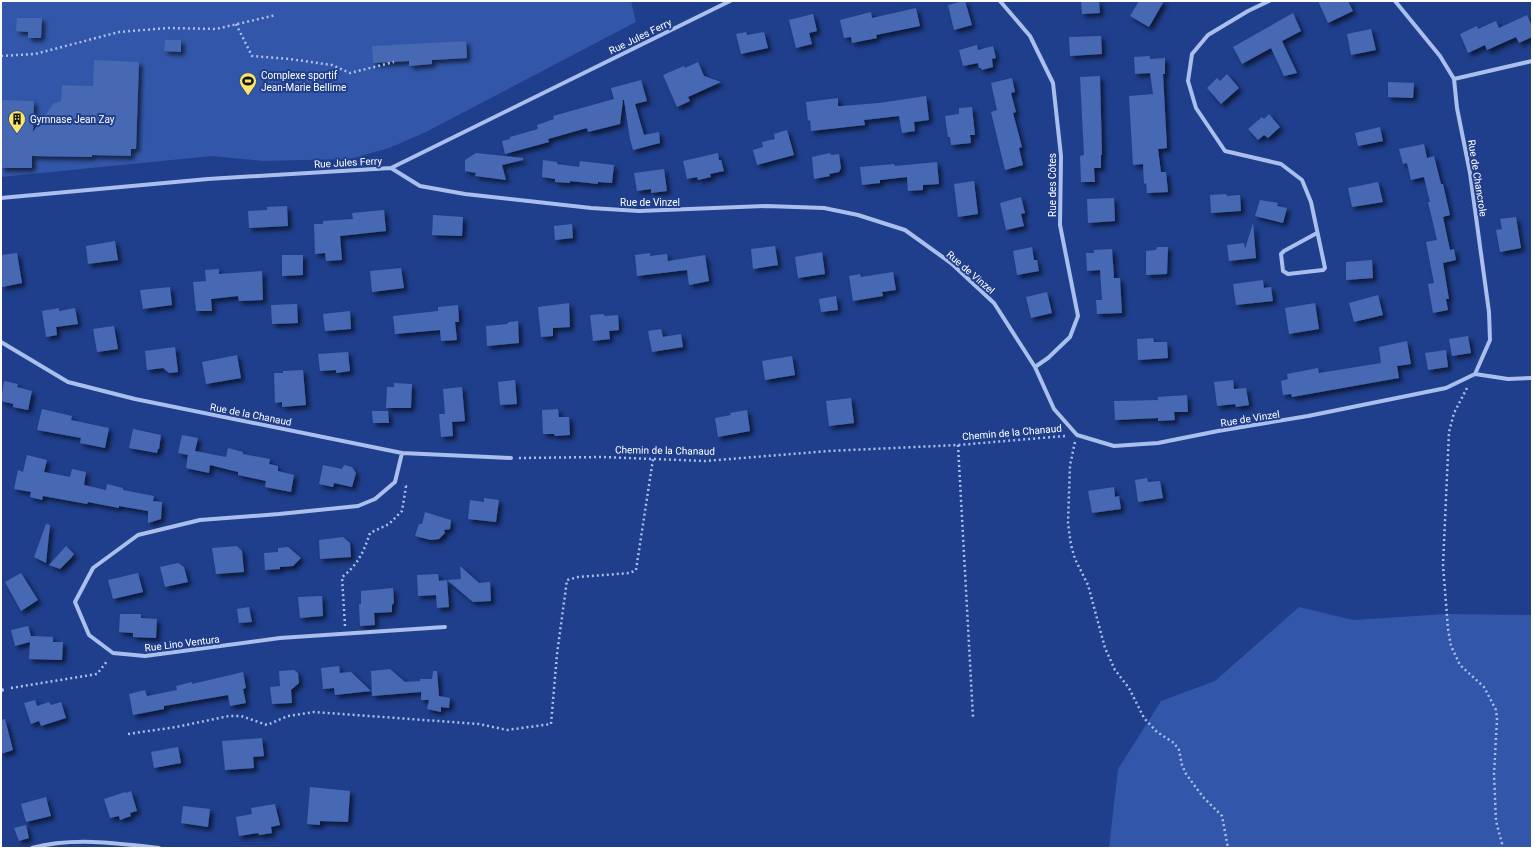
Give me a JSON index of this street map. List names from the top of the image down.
{
  "streets": {
    "street": [
      "Rue Jules Ferry",
      "Rue de Chancrole",
      "Rue des Côtes",
      "Rue de Vinzel",
      "Rue de la Chanaud",
      "Rue Lino Ventura"
    ],
    "path": ["Chemin de la Chanaud"]
  },
  "crossings": [
    ["Rue Jules Ferry", "Rue de Vinzel"],
    ["Rue de Chancrole", "Rue de Vinzel"],
    ["Rue des Côtes", "Rue de Vinzel"],
    ["Rue de Vinzel", "Chemin de la Chanaud"],
    ["Rue de la Chanaud", "Chemin de la Chanaud"]
  ],
  "places": {
    "sports": ["Complexe sportif Jean-Marie Bellime"],
    "building": ["Gymnase Jean Zay"]
  }
}
